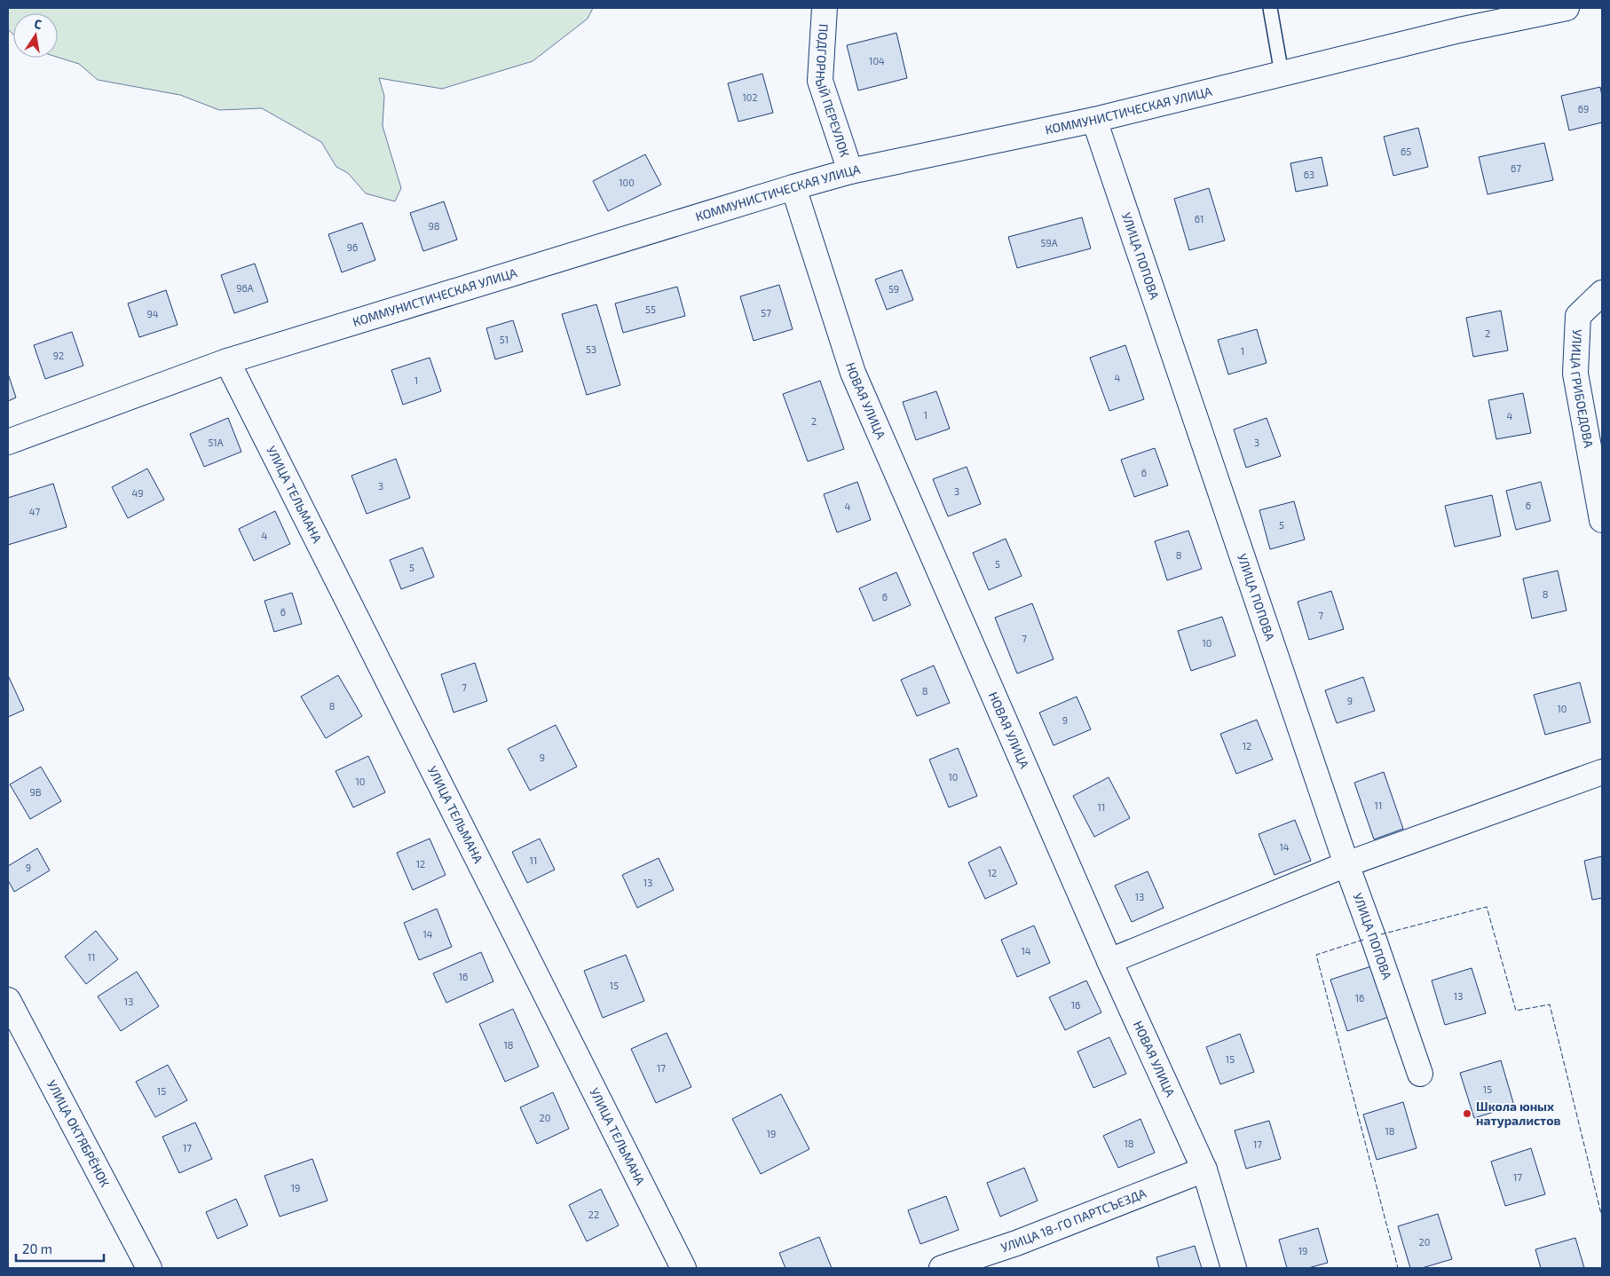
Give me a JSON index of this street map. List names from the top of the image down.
{
  "streets": {
    "street": [
      "ПОДГОРНЫЙ ПЕРЕУЛОК",
      "КОММУНИСТИЧЕСКАЯ УЛИЦА",
      "УЛИЦА ПОПОВА",
      "УЛИЦА ГРИБОЕДОВА",
      "НОВАЯ УЛИЦА",
      "УЛИЦА ТЕЛЬМАНА",
      "УЛИЦА ОКТЯБРЁНОК",
      "УЛИЦА 18-ГО ПАРТСЪЕЗДА"
    ]
  },
  "crossings": [
    ["ПОДГОРНЫЙ ПЕРЕУЛОК", "КОММУНИСТИЧЕСКАЯ УЛИЦА"],
    ["КОММУНИСТИЧЕСКАЯ УЛИЦА", "УЛИЦА ПОПОВА"],
    ["КОММУНИСТИЧЕСКАЯ УЛИЦА", "НОВАЯ УЛИЦА"],
    ["КОММУНИСТИЧЕСКАЯ УЛИЦА", "УЛИЦА ТЕЛЬМАНА"],
    ["НОВАЯ УЛИЦА", "УЛИЦА 18-ГО ПАРТСЪЕЗДА"]
  ],
  "places": ["Школа юных натуралистов"],
  "house_numbers": [
    "104",
    "102",
    "69",
    "65",
    "67",
    "63",
    "100",
    "61",
    "98",
    "59А",
    "96",
    "96А",
    "59",
    "55",
    "57",
    "94",
    "2",
    "51",
    "53",
    "1",
    "92",
    "4",
    "1",
    "1",
    "4",
    "2",
    "51А",
    "3",
    "6",
    "3",
    "3",
    "49",
    "6",
    "4",
    "47",
    "5",
    "4",
    "8",
    "5",
    "5",
    "8",
    "6",
    "6",
    "7",
    "7",
    "10",
    "7",
    "8",
    "9",
    "8",
    "10",
    "9",
    "12",
    "9",
    "10",
    "10",
    "9В",
    "11",
    "11",
    "14",
    "11",
    "12",
    "9",
    "12",
    "13",
    "13",
    "14",
    "14",
    "11",
    "16",
    "15",
    "13",
    "16",
    "13",
    "16",
    "18",
    "15",
    "17",
    "15",
    "15",
    "20",
    "18",
    "19",
    "18",
    "17",
    "17",
    "17",
    "19",
    "22",
    "20",
    "19"
  ],
  "scale_bar": "20 m",
  "north": "top"
}
